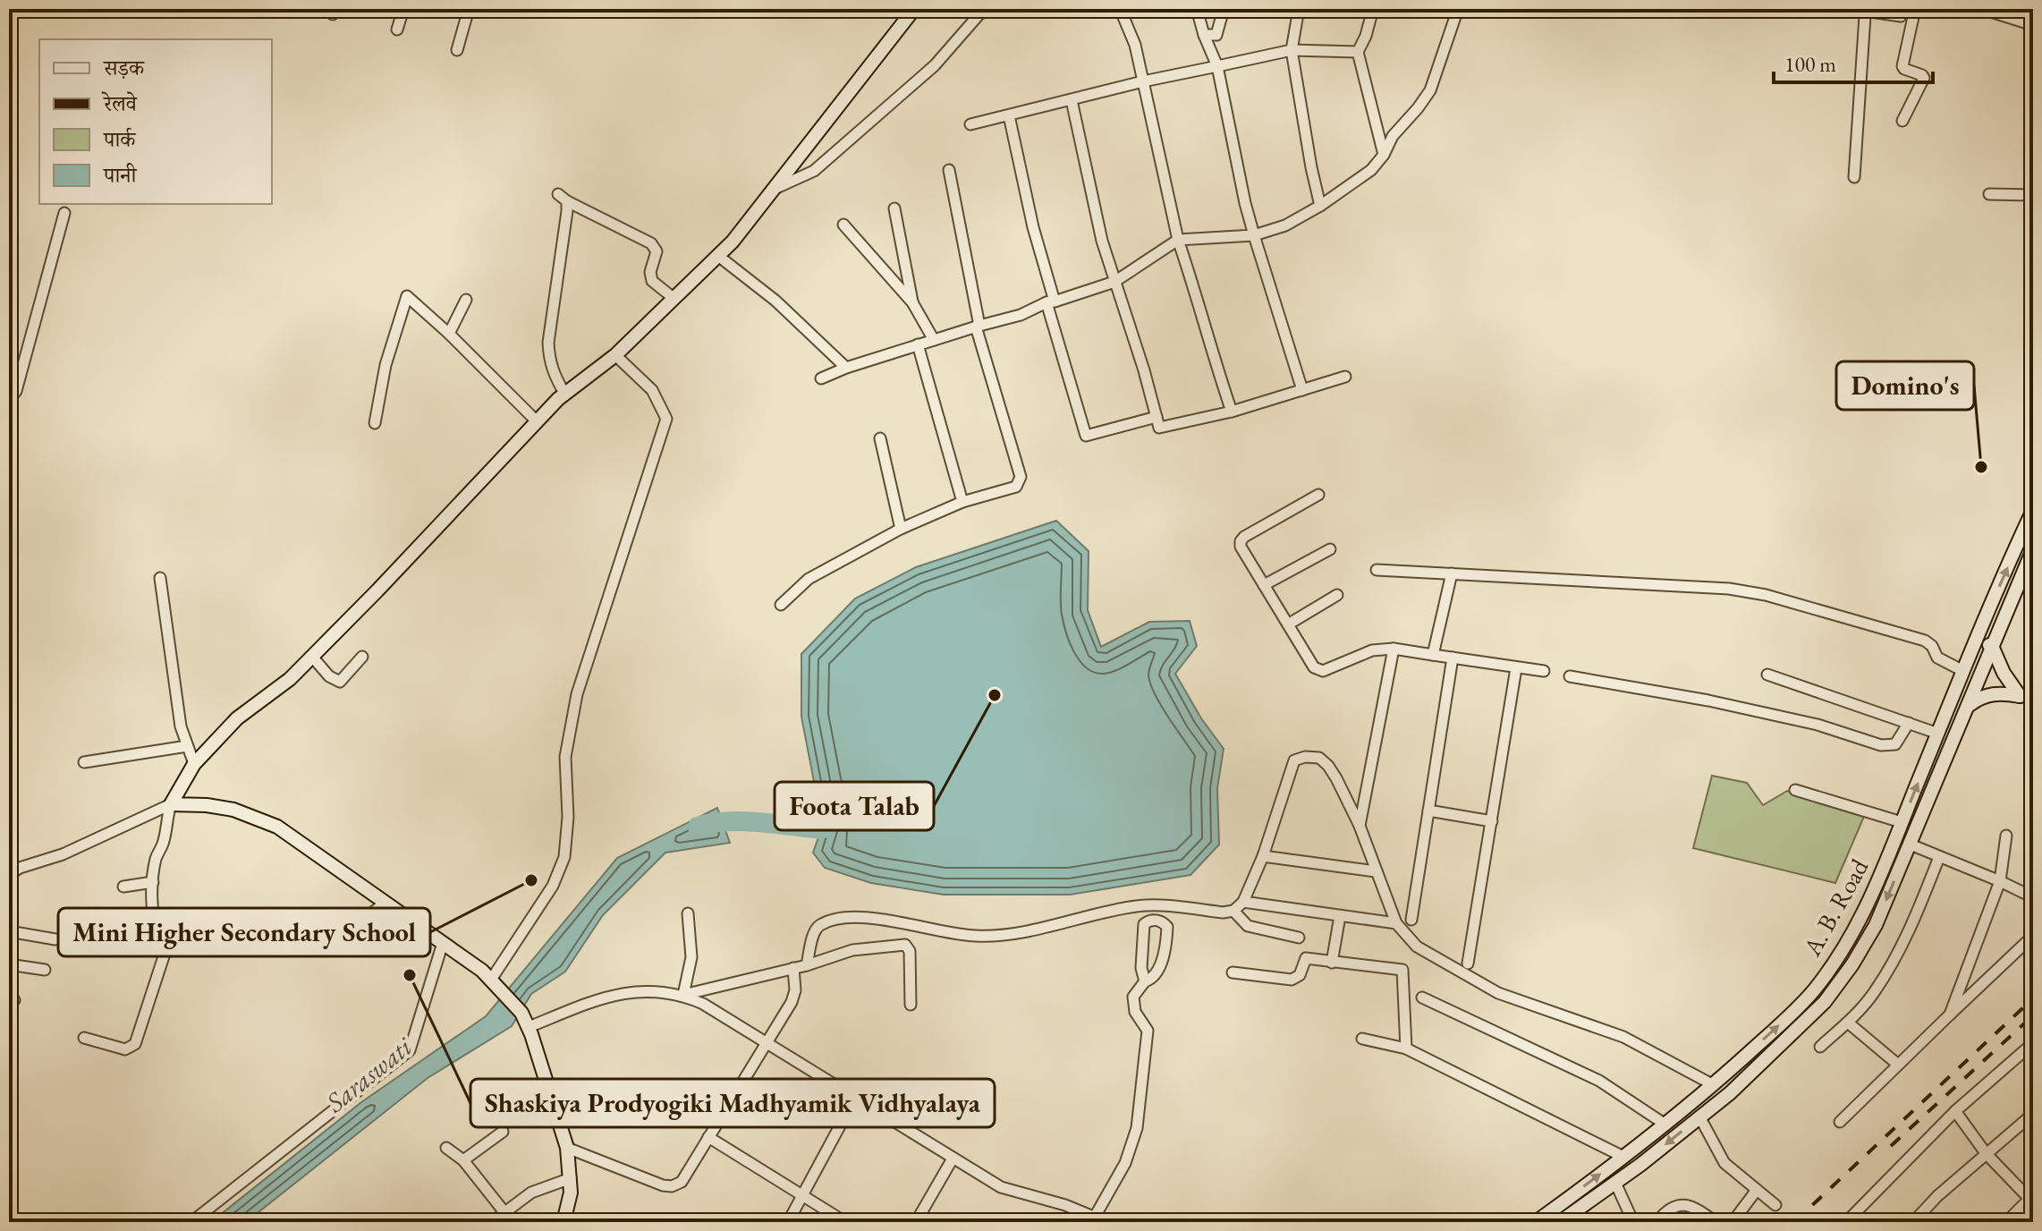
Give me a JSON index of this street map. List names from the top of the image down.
{
  "streets": {
    "main road": ["A. B. Road"]
  },
  "water": ["Saraswati"],
  "places": [
    "Domino's",
    "Foota Talab",
    "Mini Higher Secondary School",
    "Shaskiya Prodyogiki Madhyamik Vidhyalaya"
  ],
  "legend": [
    "सड़क",
    "रेलवे",
    "पार्क",
    "पानी"
  ],
  "scale_bar": "100 m"
}
